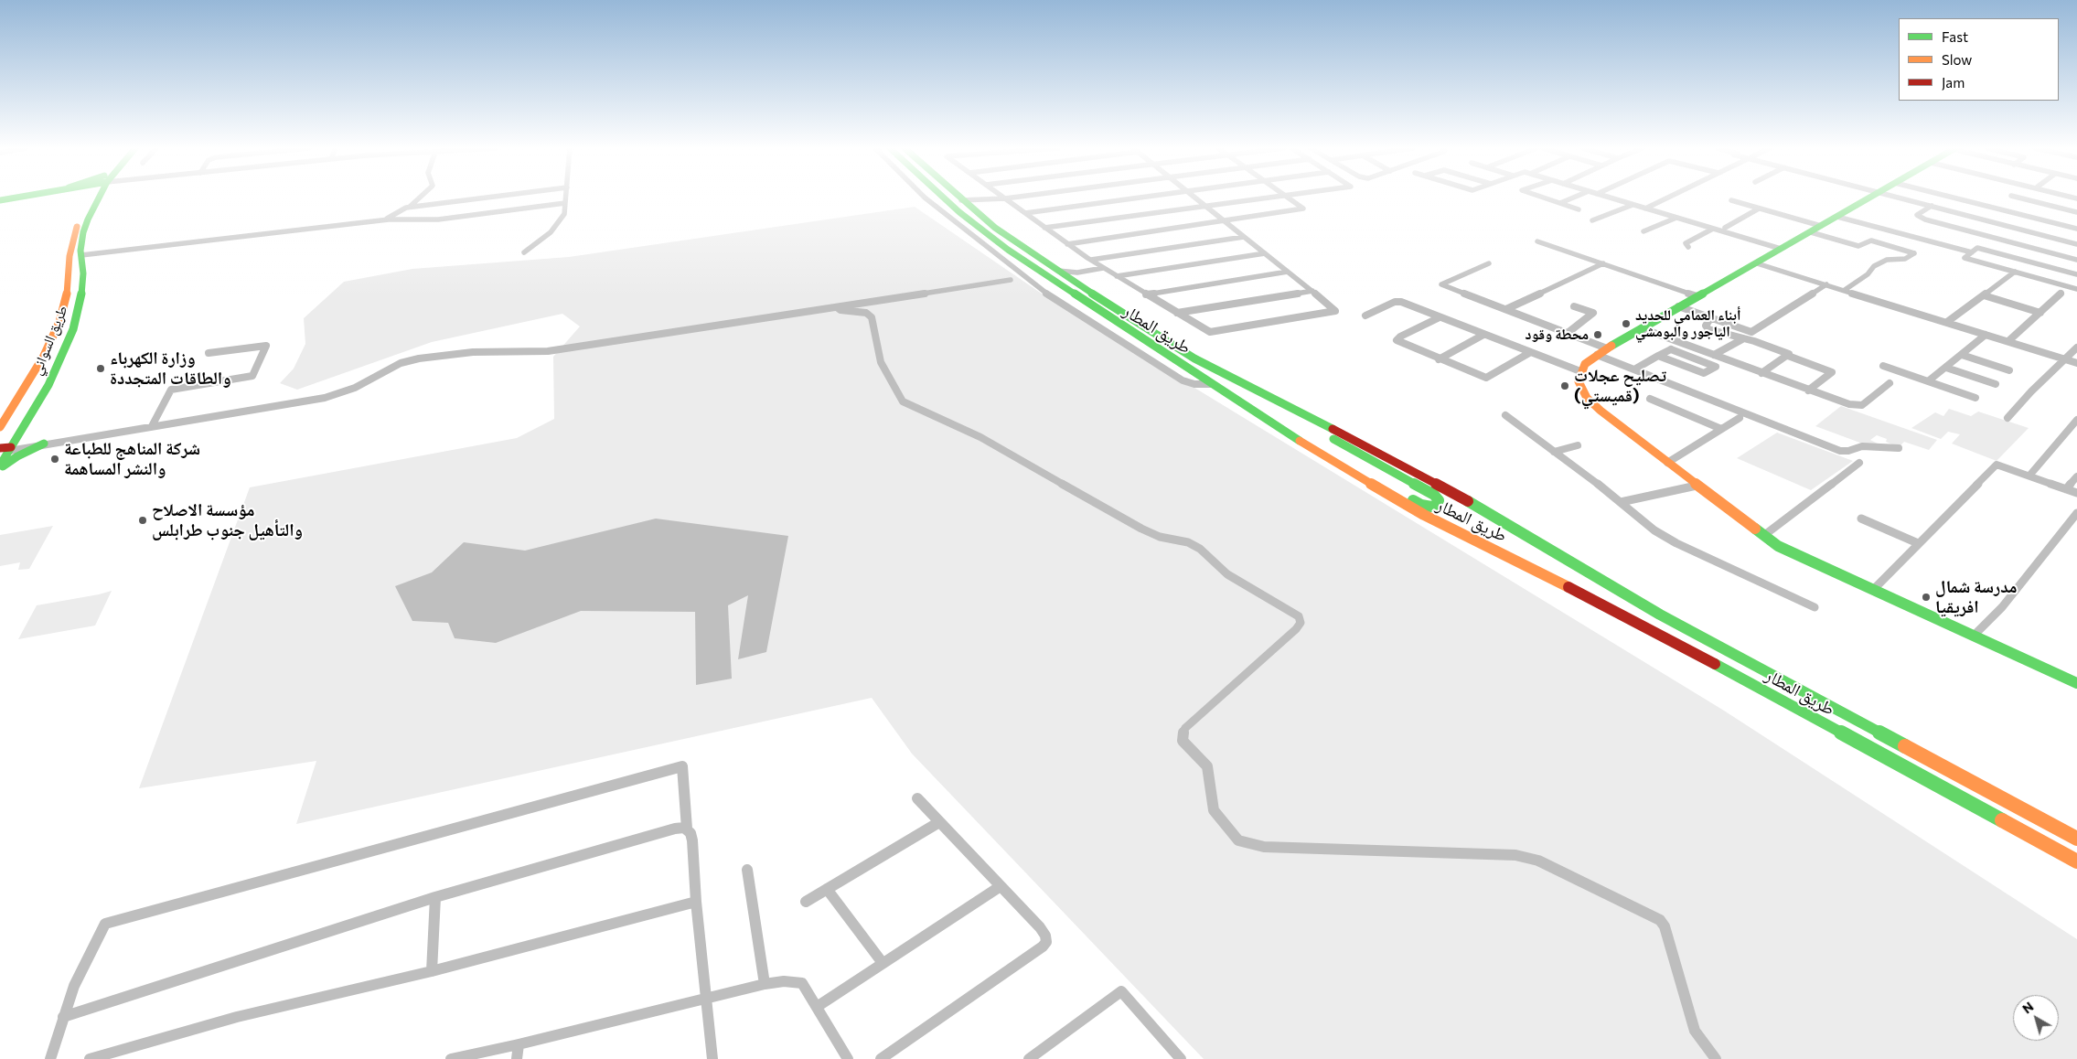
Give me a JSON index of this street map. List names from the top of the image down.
{
  "streets": {
    "main road": ["طريق المطار", "طريق السواني"]
  },
  "places": [
    "أبناء العمامي للحديد الياجور والبومشي",
    "محطة وقود",
    "وزارة الكهرباء والطاقات المتجددة",
    "تصليح عجلات (قميستي)",
    "شركة المناهج للطباعة والنشر المساهمة",
    "مؤسسة الاصلاح والتأهيل جنوب طرابلس",
    "مدرسة شمال افريقيا"
  ],
  "legend": ["Fast", "Slow", "Jam"],
  "north": "top left"
}
